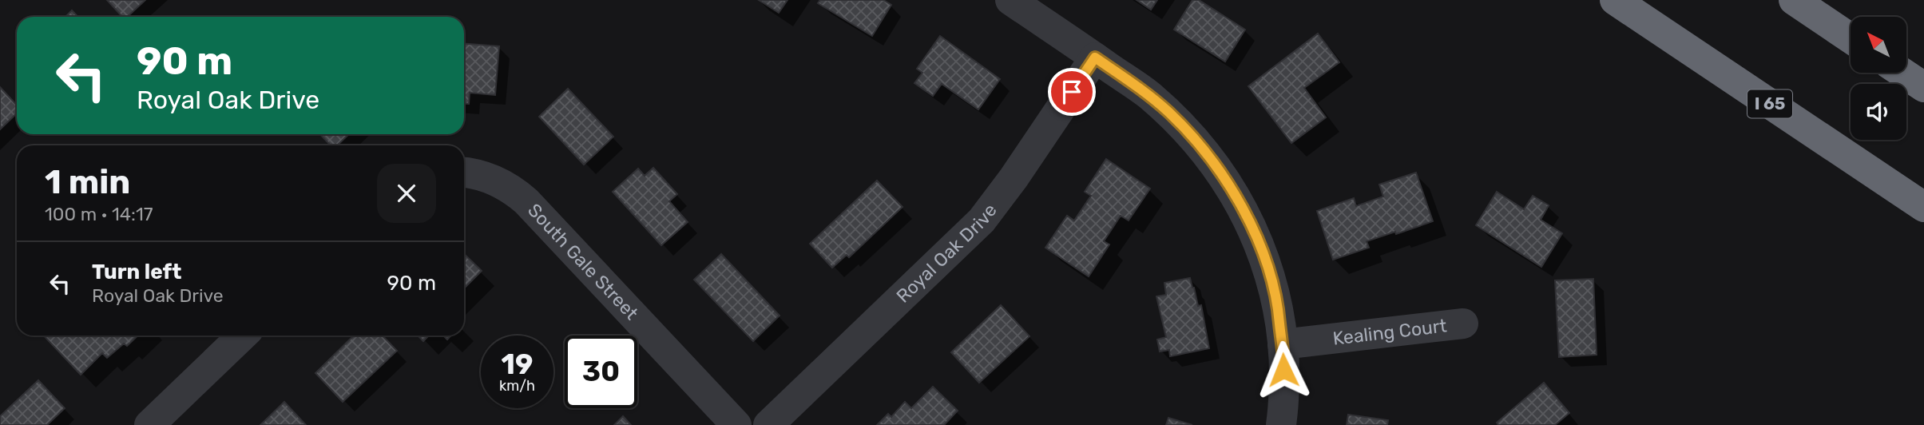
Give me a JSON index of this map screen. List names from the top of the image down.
{
  "streets": {
    "highway": ["I 65"],
    "street": ["Royal Oak Drive", "South Gale Street", "Kealing Court"]
  },
  "north": "top left",
  "page": {
    "turn": ["90 m", "Royal Oak Drive"],
    "heading": ["1 min", "100 m · 14:17"],
    "list": [
      {
        "name": "Turn left",
        "note": "Royal Oak Drive",
        "value": "90 m"
      }
    ],
    "speed": "19 km/h",
    "limit": "30"
  }
}
